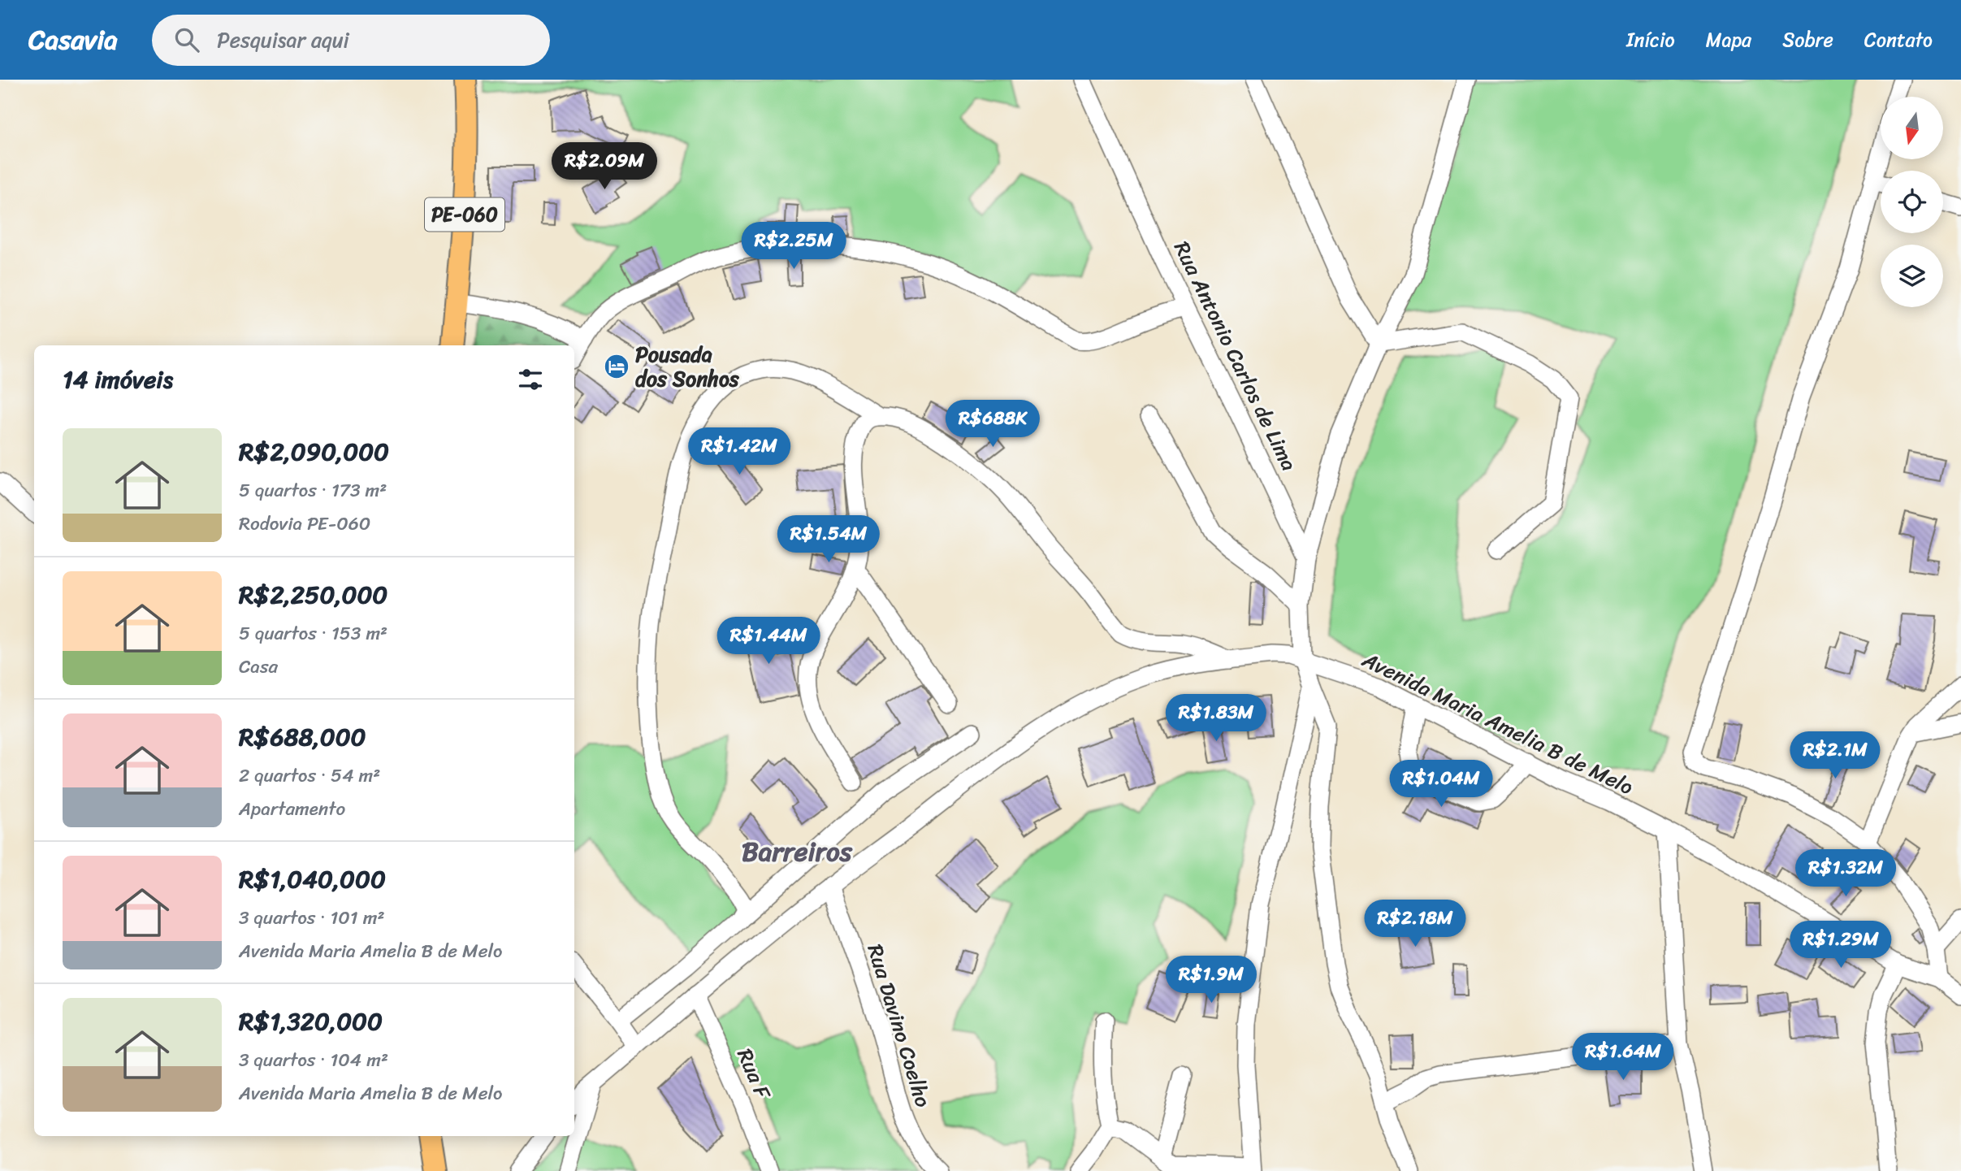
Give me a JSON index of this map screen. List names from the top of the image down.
{
  "streets": {
    "main road": ["PE-060"],
    "street": [
      "Rua Antonio Carlos de Lima",
      "Avenida Maria Amelia B de Melo",
      "Rua Davino Coelho",
      "Rua F"
    ]
  },
  "crossings": [
    ["Avenida Maria Amelia B de Melo", "Rua Davino Coelho"],
    ["Avenida Maria Amelia B de Melo", "Rua F"]
  ],
  "districts": ["Barreiros"],
  "places": {
    "hotel": ["Pousada dos Sonhos"]
  },
  "north": "bottom",
  "page": {
    "header": "Casavia",
    "search": "Pesquisar aqui",
    "nav": [
      "Início",
      "Mapa",
      "Sobre",
      "Contato"
    ],
    "price": [
      "R$2.09M",
      "R$2.25M",
      "R$688K",
      "R$1.42M",
      "R$1.54M",
      "R$1.44M",
      "R$1.83M",
      "R$2.1M",
      "R$1.04M",
      "R$1.32M",
      "R$2.18M",
      "R$1.29M",
      "R$1.9M",
      "R$1.64M"
    ],
    "heading": "14 imóveis",
    "list": [
      {
        "name": "R$2,090,000",
        "note": "5 quartos · 173 m² · Rodovia PE-060"
      },
      {
        "name": "R$2,250,000",
        "note": "5 quartos · 153 m² · Casa"
      },
      {
        "name": "R$688,000",
        "note": "2 quartos · 54 m² · Apartamento"
      },
      {
        "name": "R$1,040,000",
        "note": "3 quartos · 101 m² · Avenida Maria Amelia B de Melo"
      },
      {
        "name": "R$1,320,000",
        "note": "3 quartos · 104 m² · Avenida Maria Amelia B de Melo"
      }
    ]
  }
}
